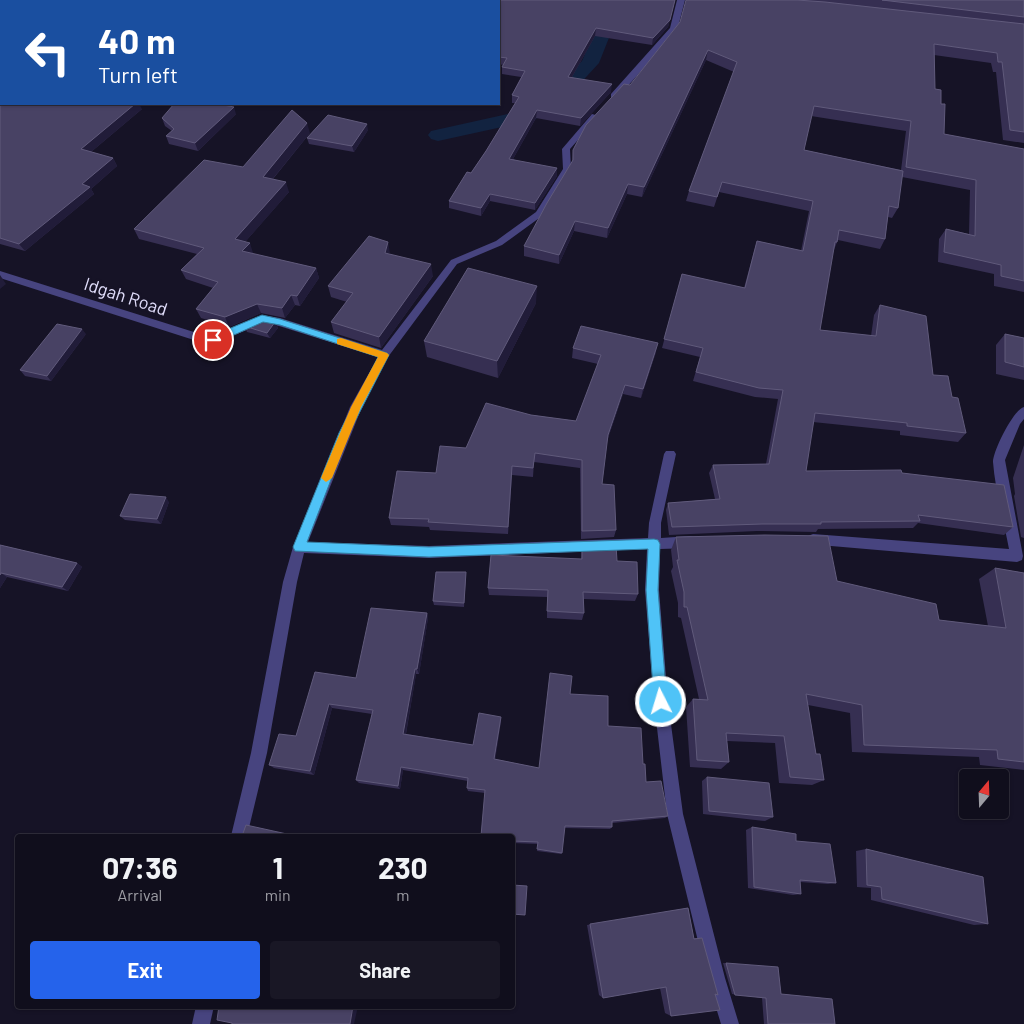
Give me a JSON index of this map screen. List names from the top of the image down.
{
  "streets": {
    "street": ["Idgah Road"]
  },
  "north": "top",
  "page": {
    "turn": ["40 m", "Turn left"],
    "eta": [
      "07:36",
      "Arrival",
      "1",
      "min",
      "230",
      "m"
    ],
    "buttons": ["Exit", "Share"]
  }
}
